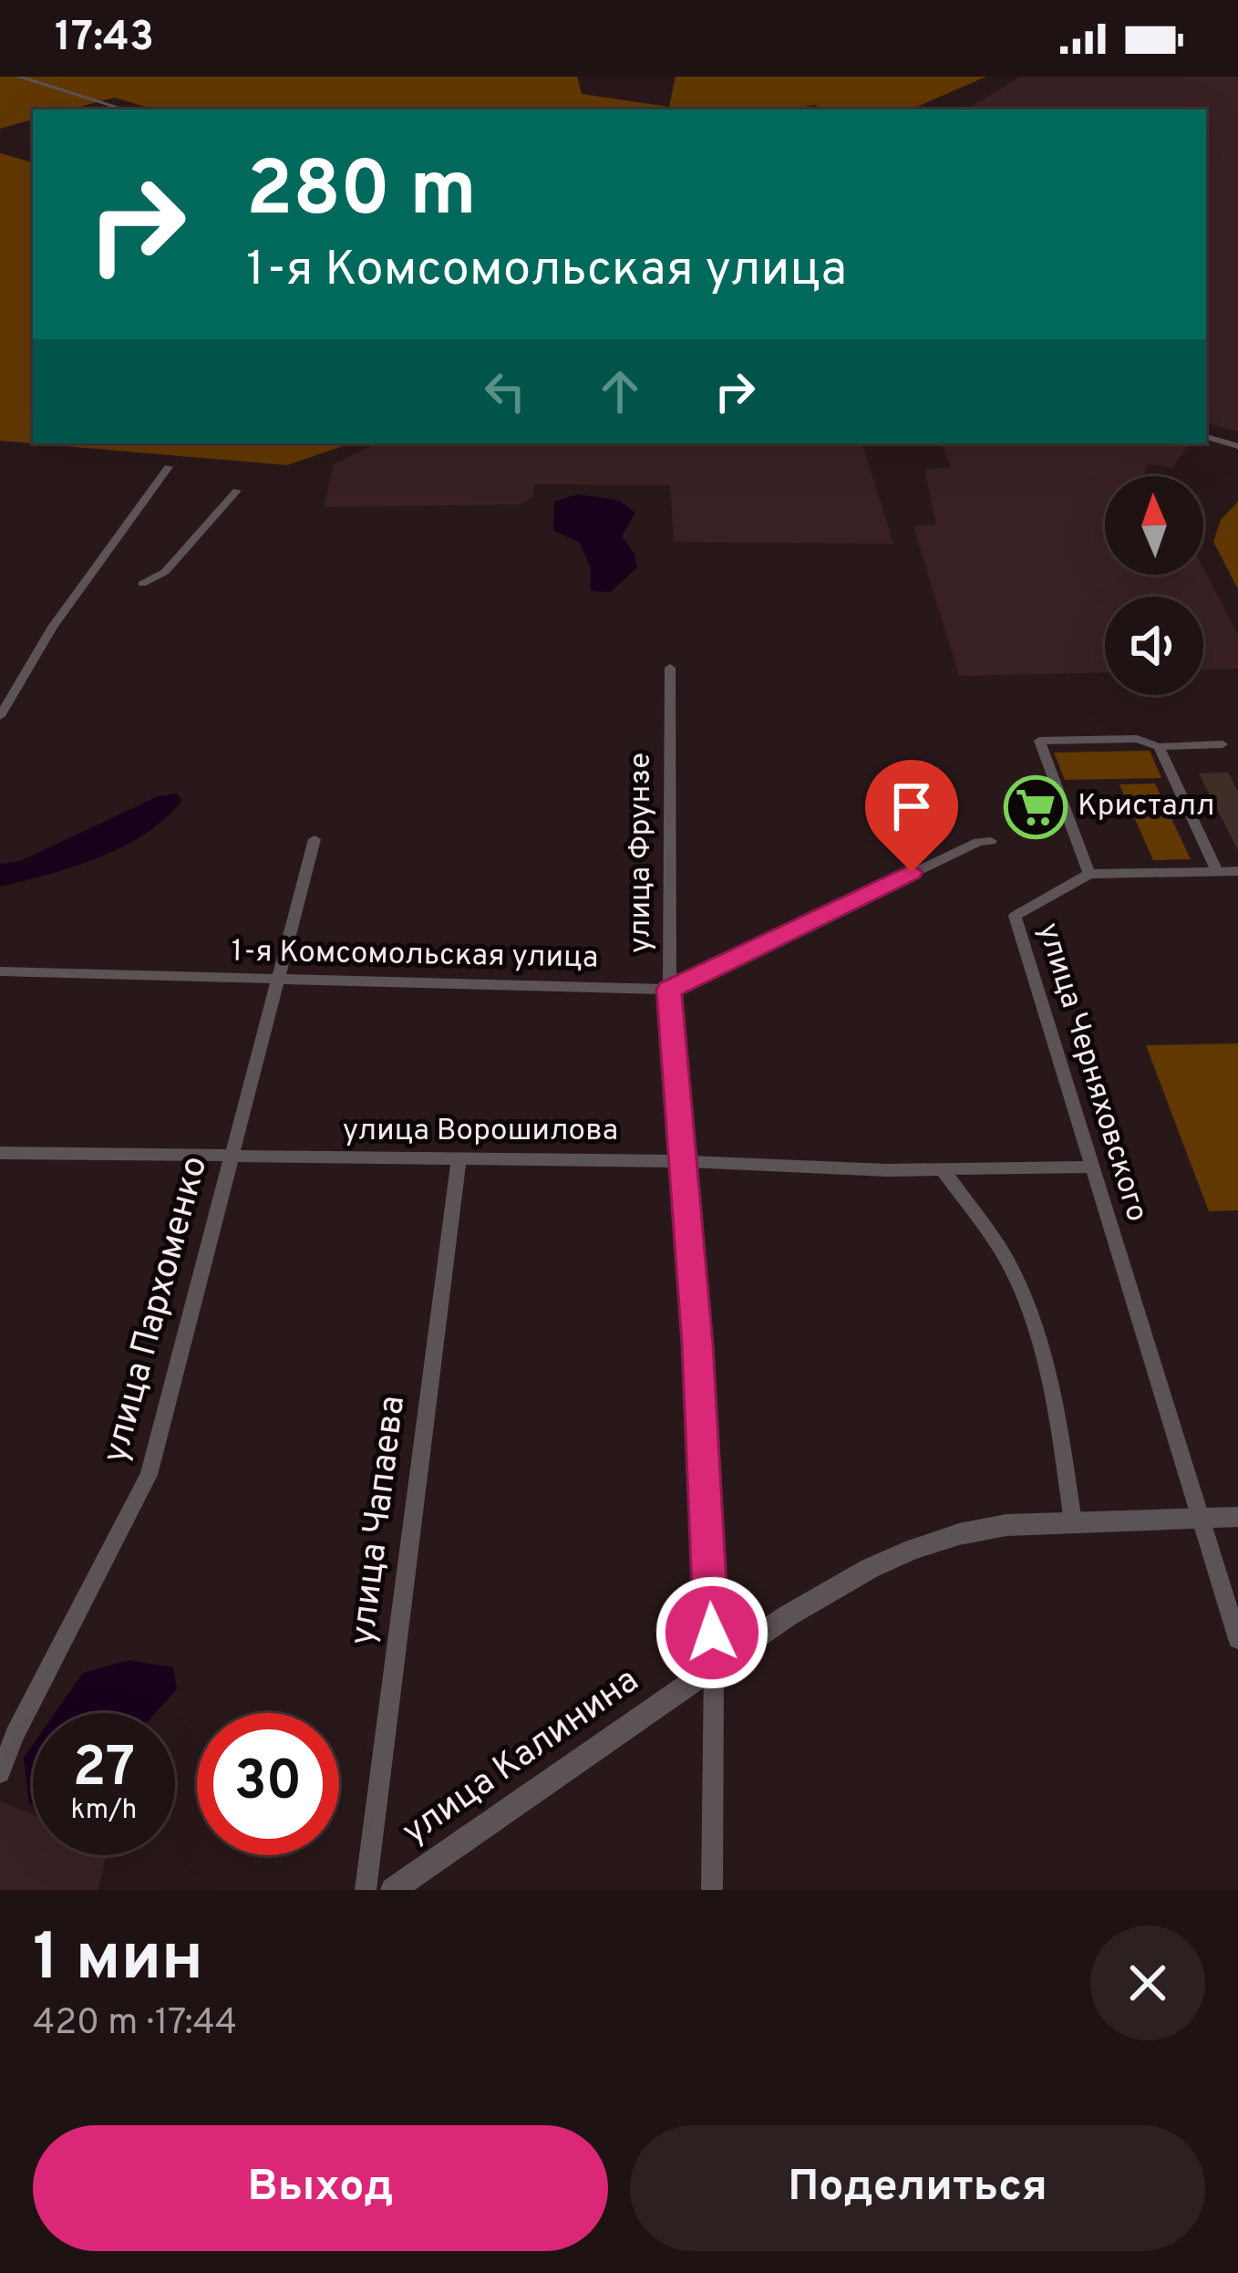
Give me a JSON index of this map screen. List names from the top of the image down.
{
  "streets": {
    "street": [
      "улица Фрунзе",
      "1-я Комсомольская улица",
      "улица Черняховского",
      "улица Ворошилова",
      "улица Пархоменко",
      "улица Чапаева",
      "улица Калинина"
    ]
  },
  "crossings": [
    ["улица Фрунзе", "1-я Комсомольская улица"],
    ["улица Фрунзе", "улица Ворошилова"],
    ["улица Фрунзе", "улица Калинина"],
    ["1-я Комсомольская улица", "улица Пархоменко"],
    ["улица Черняховского", "улица Ворошилова"],
    ["улица Черняховского", "улица Калинина"],
    ["улица Ворошилова", "улица Пархоменко"],
    ["улица Ворошилова", "улица Чапаева"]
  ],
  "places": {
    "supermarket": ["Кристалл"]
  },
  "north": "top",
  "page": {
    "status": "17:43",
    "turn": ["280 m", "1-я Комсомольская улица"],
    "speed": "27 km/h",
    "limit": "30",
    "heading": ["1 мин", "420 m · 17:44"],
    "buttons": ["Выход", "Поделиться"]
  }
}
